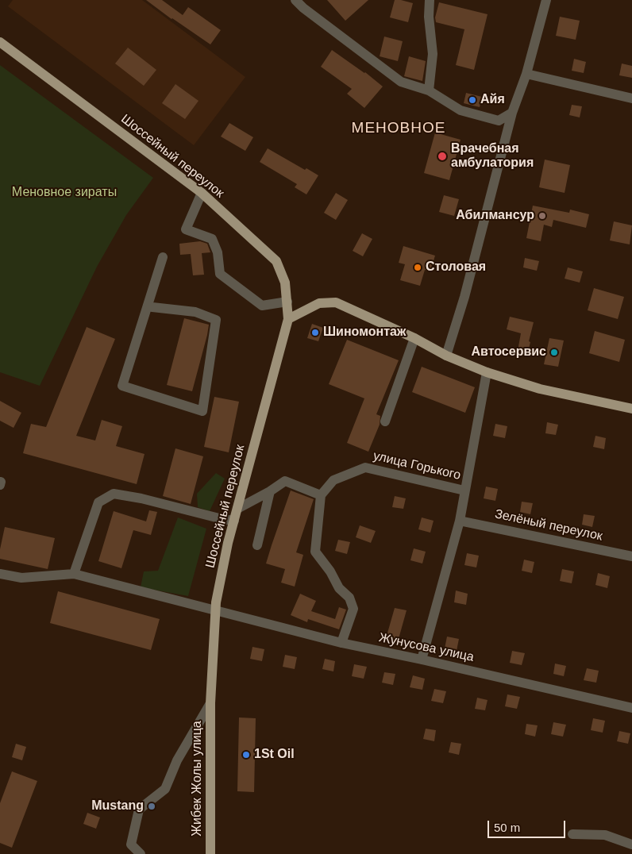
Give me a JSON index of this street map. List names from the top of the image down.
{
  "streets": {
    "main road": ["Шоссейный переулок", "Жибек Жолы улица"],
    "street": ["улица Горького", "Зелёный переулок", "Жунусова улица"]
  },
  "crossings": [
    ["Шоссейный переулок", "Жунусова улица"],
    ["Шоссейный переулок", "Жибек Жолы улица"],
    ["улица Горького", "Зелёный переулок"],
    ["улица Горького", "Жунусова улица"]
  ],
  "districts": ["МЕНОВНОЕ"],
  "parks": ["Меновное зираты"],
  "places": [
    "Айя",
    "Врачебная амбулатория",
    "Абилмансур",
    "Столовая",
    "Шиномонтаж",
    "Автосервис",
    "1St Oil",
    "Mustang"
  ],
  "scale_bar": "50 m"
}
